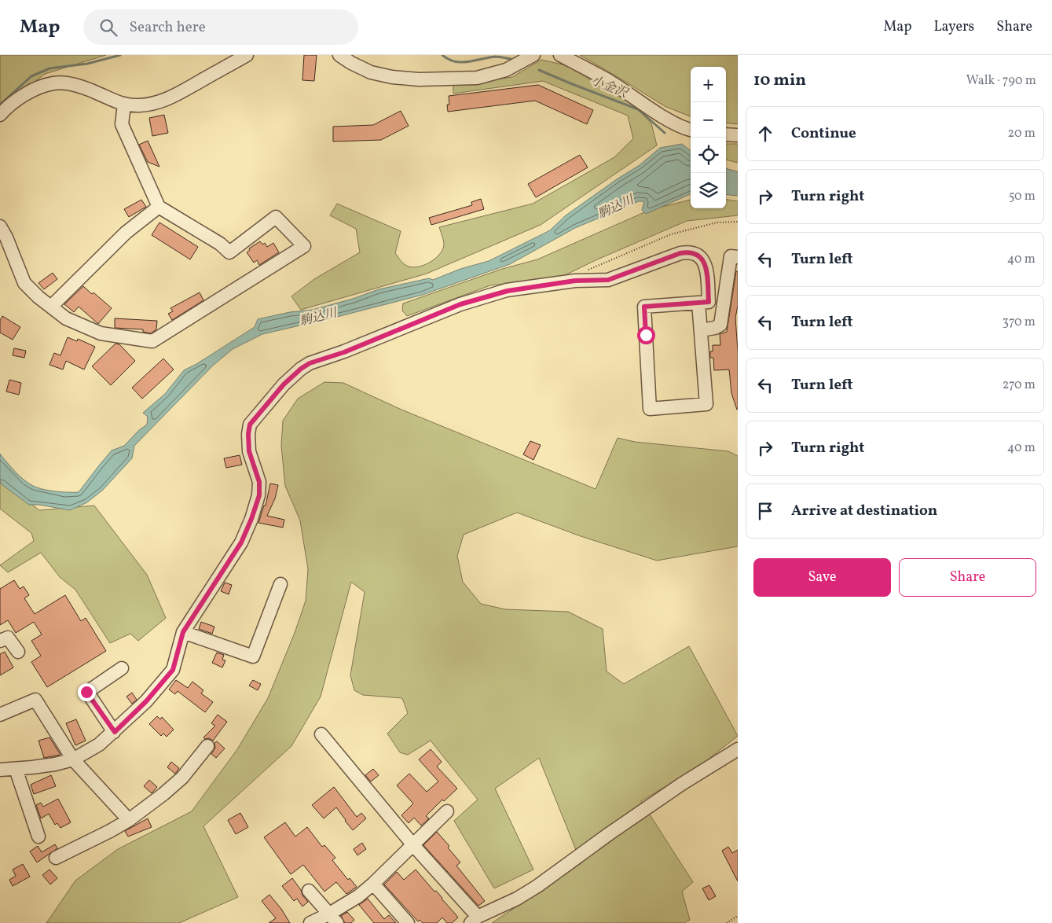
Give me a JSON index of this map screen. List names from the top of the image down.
{
  "water": ["小金沢", "駒込川"],
  "page": {
    "header": "Map",
    "search": "Search here",
    "nav": ["Map", "Layers", "Share"],
    "heading": ["10 min", "Walk · 790 m"],
    "map_buttons": ["+", "−"],
    "list": [
      ["Continue", "20 m"],
      ["Turn right", "50 m"],
      ["Turn left", "40 m"],
      ["Turn left", "370 m"],
      ["Turn left", "270 m"],
      ["Turn right", "40 m"],
      "Arrive at destination"
    ],
    "buttons": ["Save", "Share"]
  }
}
